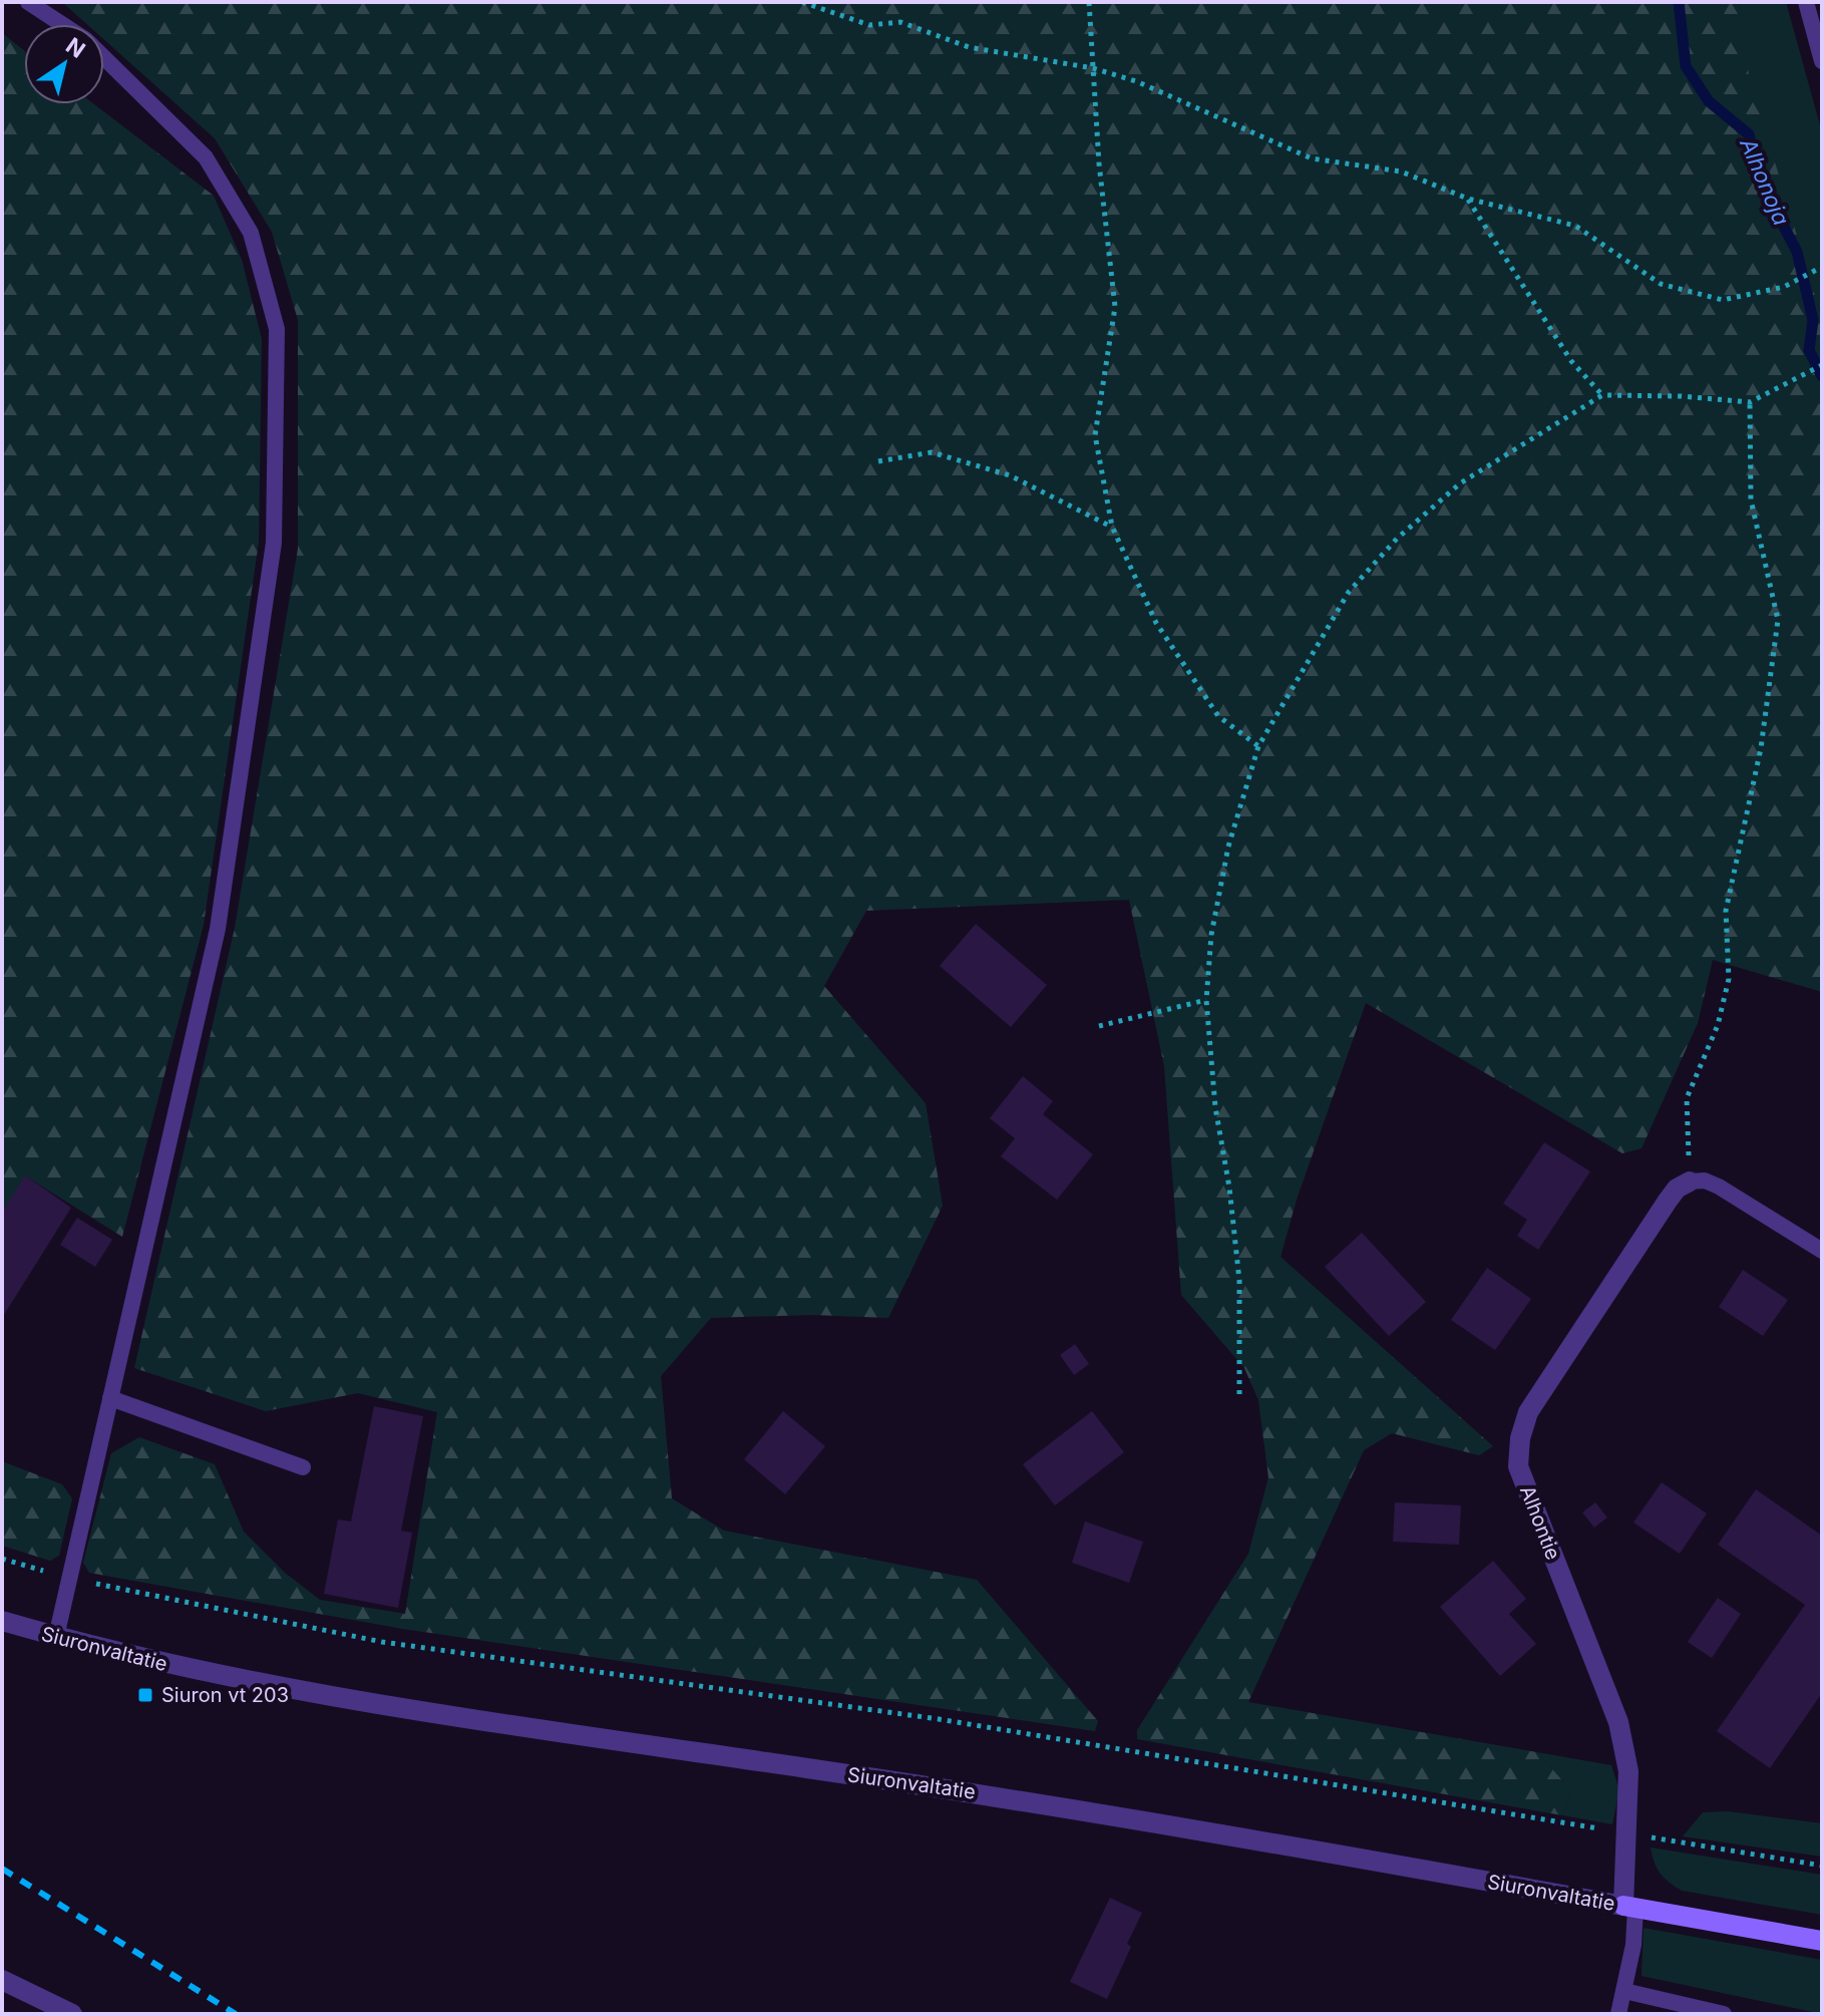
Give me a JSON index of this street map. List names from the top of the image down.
{
  "streets": {
    "main road": ["Siuronvaltatie"],
    "street": ["Alhontie"]
  },
  "crossings": [
    ["Alhontie", "Siuronvaltatie"]
  ],
  "water": ["Alhonoja"],
  "places": {
    "transit": ["Siuron vt 203"]
  },
  "north": "top right"
}
